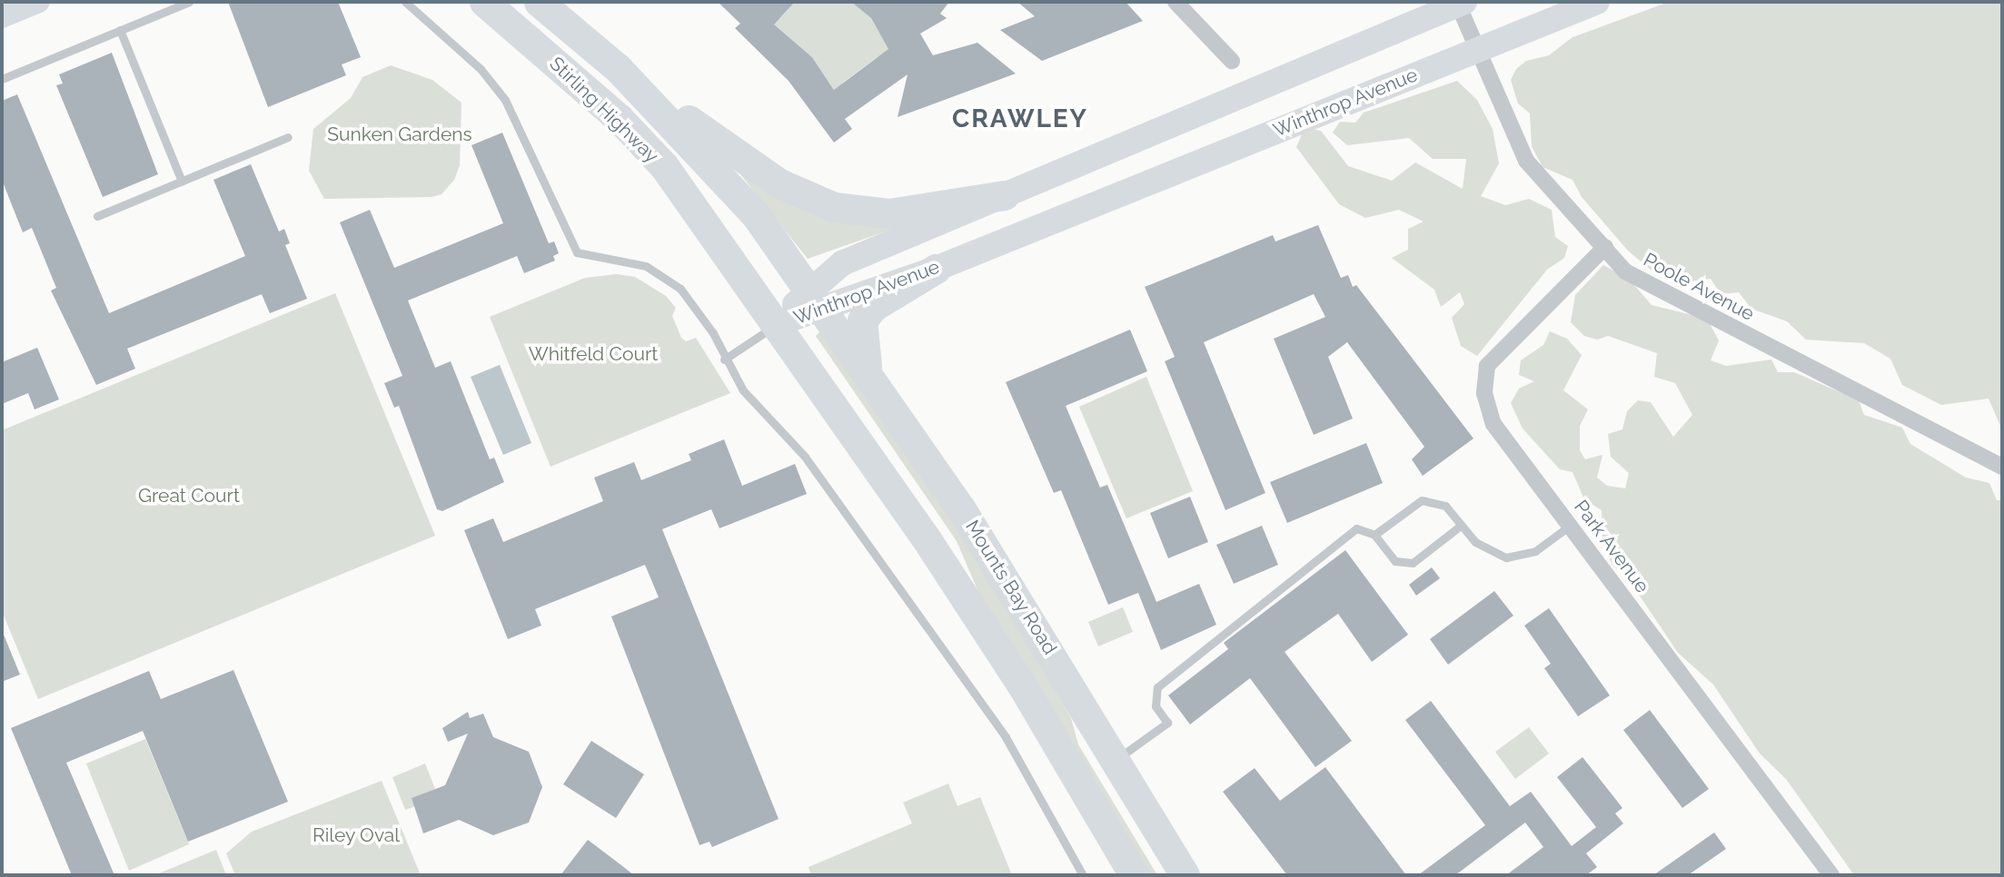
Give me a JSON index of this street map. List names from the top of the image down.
{
  "streets": {
    "highway": ["Stirling Highway", "Mounts Bay Road"],
    "main road": ["Winthrop Avenue"],
    "street": ["Poole Avenue", "Park Avenue"]
  },
  "crossings": [
    ["Winthrop Avenue", "Stirling Highway"],
    ["Winthrop Avenue", "Poole Avenue"],
    ["Winthrop Avenue", "Mounts Bay Road"],
    ["Stirling Highway", "Mounts Bay Road"],
    ["Poole Avenue", "Park Avenue"]
  ],
  "districts": ["CRAWLEY"],
  "parks": [
    "Sunken Gardens",
    "Whitfeld Court",
    "Great Court",
    "Riley Oval"
  ]
}
